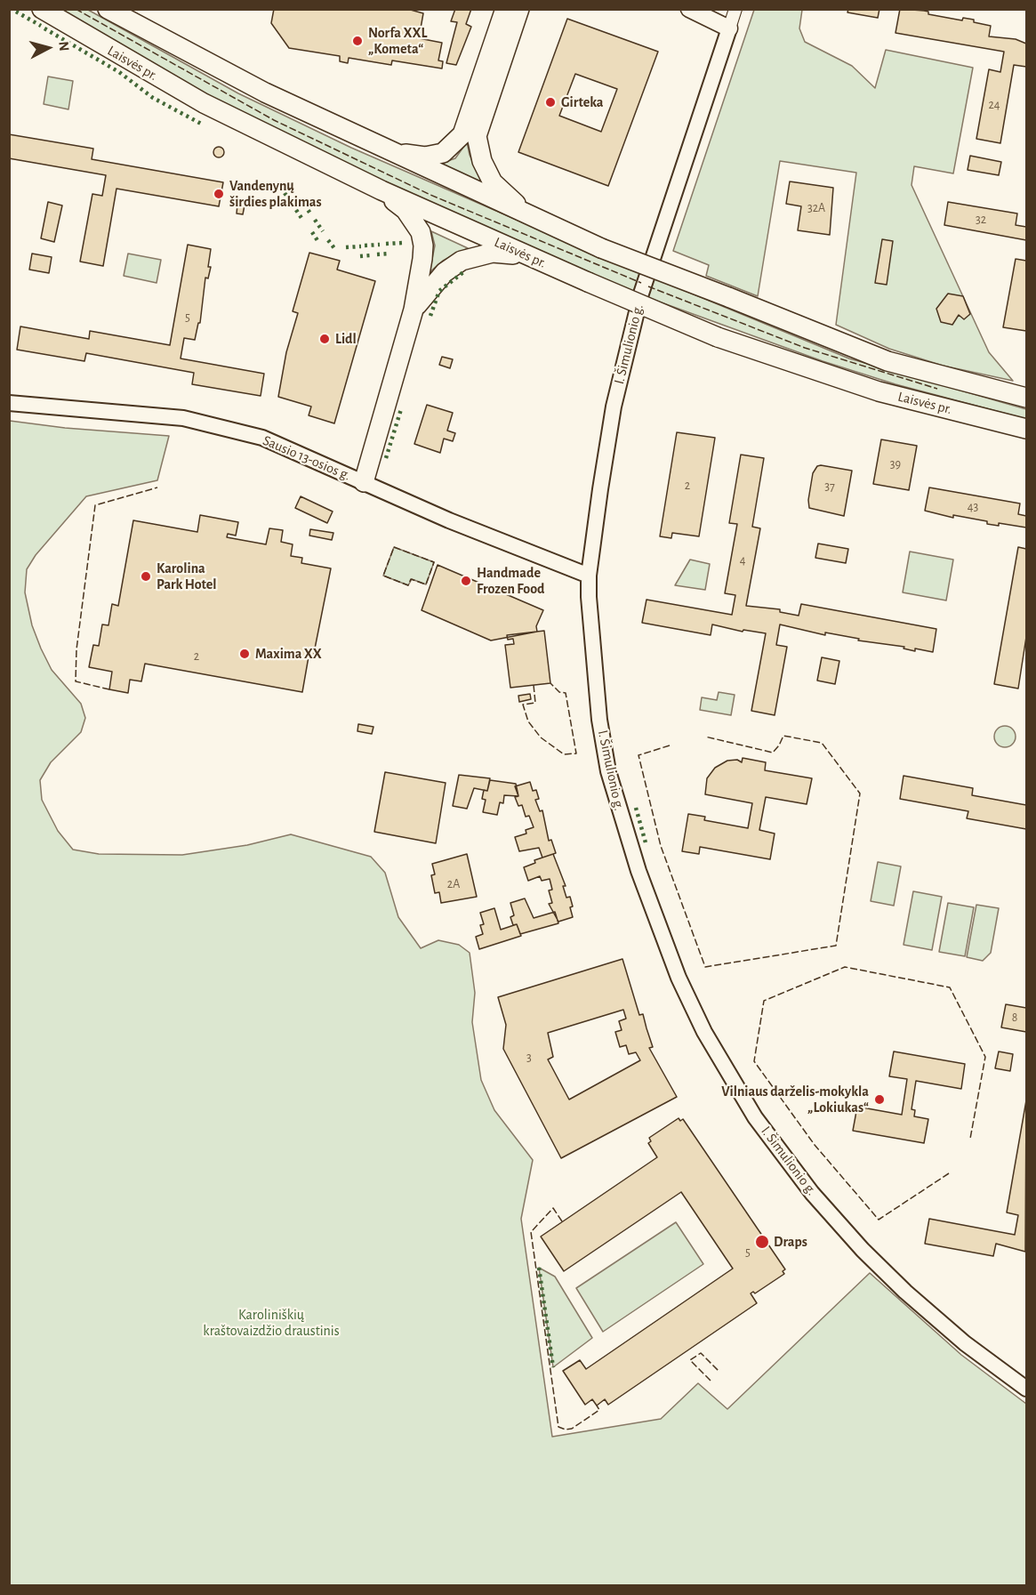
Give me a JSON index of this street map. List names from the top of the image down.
{
  "streets": {
    "main road": ["Laisvės pr."],
    "street": ["I. Šimulionio g.", "Sausio 13-osios g."]
  },
  "crossings": [
    ["I. Šimulionio g.", "Sausio 13-osios g."]
  ],
  "parks": ["Karoliniškių kraštovaizdžio draustinis"],
  "places": [
    "Norfa XXL „Kometa“",
    "Girteka",
    "Vandenynų širdies plakimas",
    "Lidl",
    "Karolina Park Hotel",
    "Handmade Frozen Food",
    "Maxima XX",
    "Vilniaus darželis-mokykla „Lokiukas“",
    "Draps"
  ],
  "house_numbers": [
    "24",
    "32A",
    "32",
    "5",
    "39",
    "2",
    "37",
    "43",
    "4",
    "2",
    "2A",
    "8",
    "3",
    "5"
  ],
  "north": "right"
}
